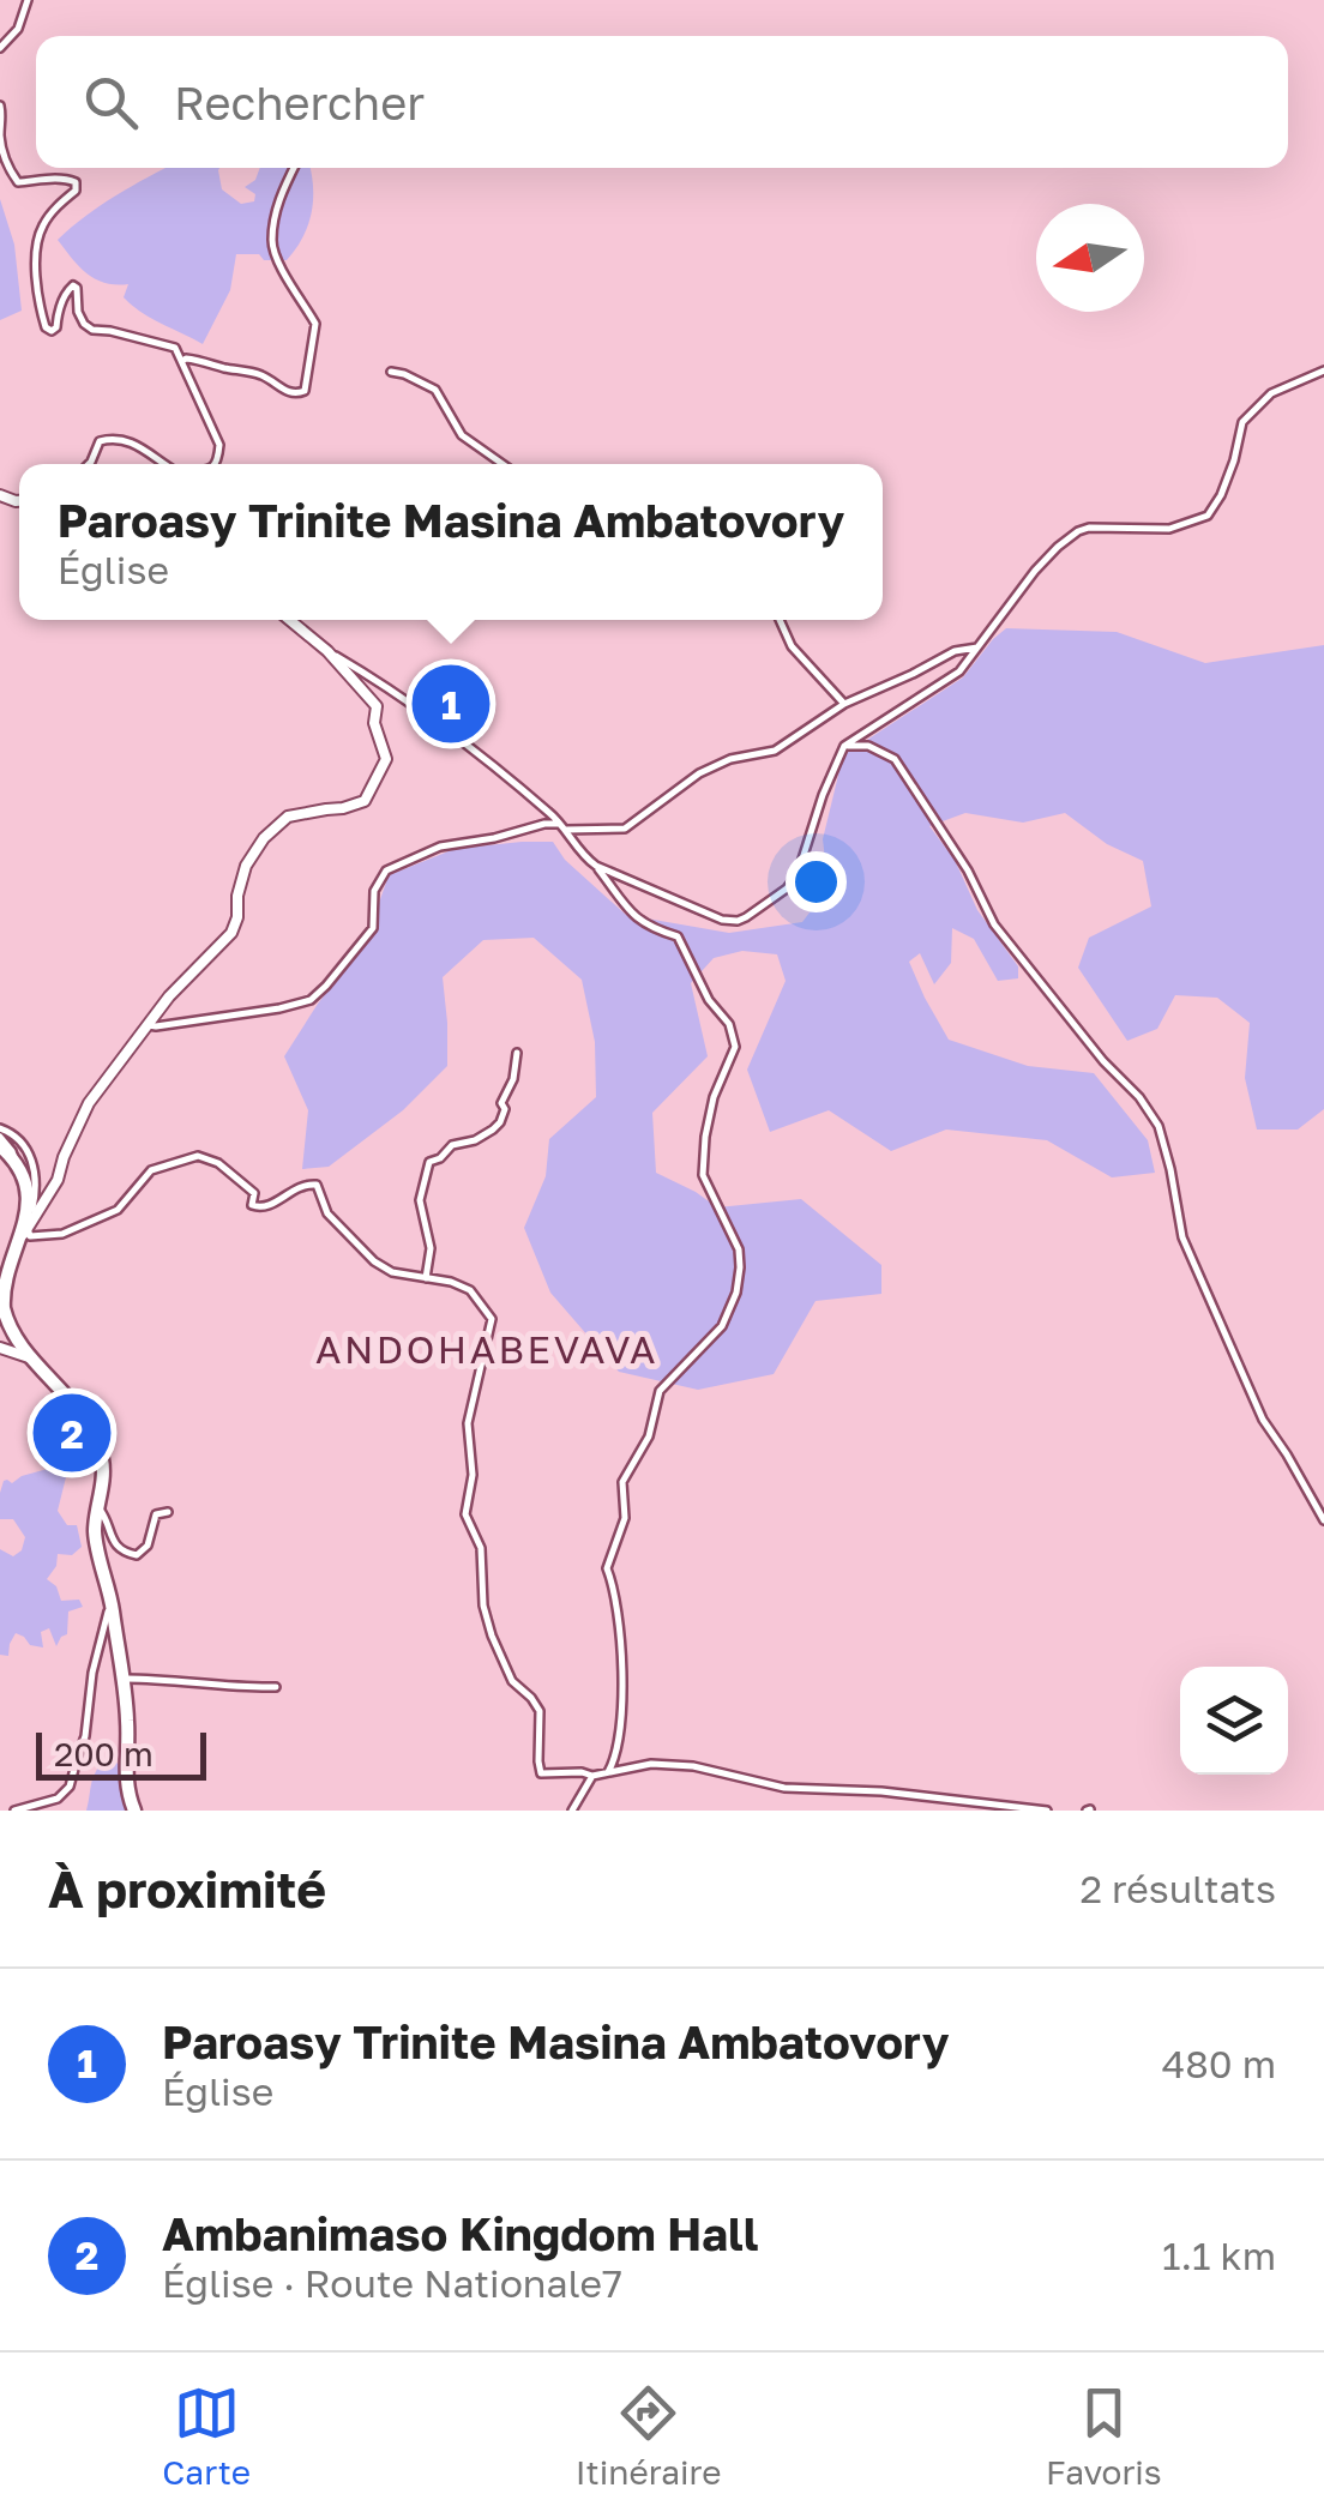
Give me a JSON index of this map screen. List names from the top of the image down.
{
  "districts": ["ANDOHABEVAVA"],
  "scale_bar": "200 m",
  "north": "left",
  "page": {
    "search": "Rechercher",
    "popup": ["Paroasy Trinite Masina Ambatovory", "Église"],
    "pins": ["1", "2"],
    "scale": "200 m",
    "heading": ["À proximité", "2 résultats"],
    "list": [
      {
        "mark": "1",
        "name": "Paroasy Trinite Masina Ambatovory",
        "note": "Église",
        "value": "480 m"
      },
      {
        "mark": "2",
        "name": "Ambanimaso Kingdom Hall",
        "note": "Église · Route Nationale7",
        "value": "1.1 km"
      }
    ],
    "nav": ["Carte", "Itinéraire", "Favoris"]
  }
}
